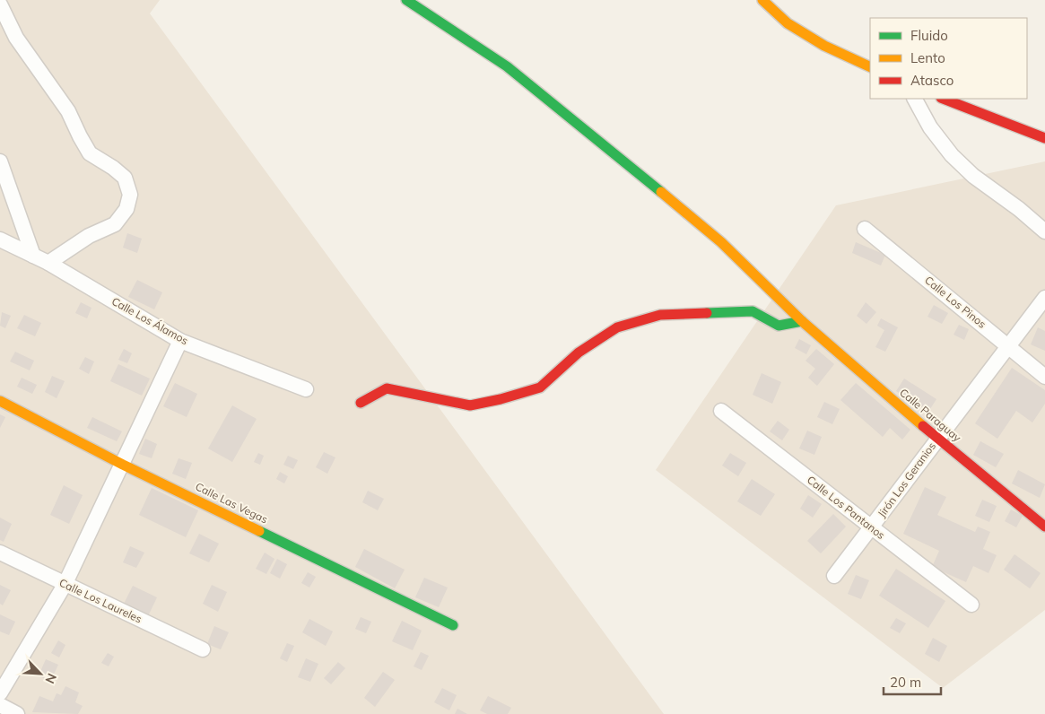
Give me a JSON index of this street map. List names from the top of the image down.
{
  "streets": {
    "street": [
      "Calle Los Pinos",
      "Calle Los Álamos",
      "Calle Paraguay",
      "Jirón Los Geranios",
      "Calle Las Vegas",
      "Calle Los Pantanos",
      "Calle Los Laureles"
    ]
  },
  "crossings": [
    ["Calle Los Pinos", "Jirón Los Geranios"],
    ["Calle Paraguay", "Jirón Los Geranios"],
    ["Jirón Los Geranios", "Calle Los Pantanos"]
  ],
  "legend": ["Fluido", "Lento", "Atasco"],
  "scale_bar": "20 m",
  "north": "bottom right"
}
